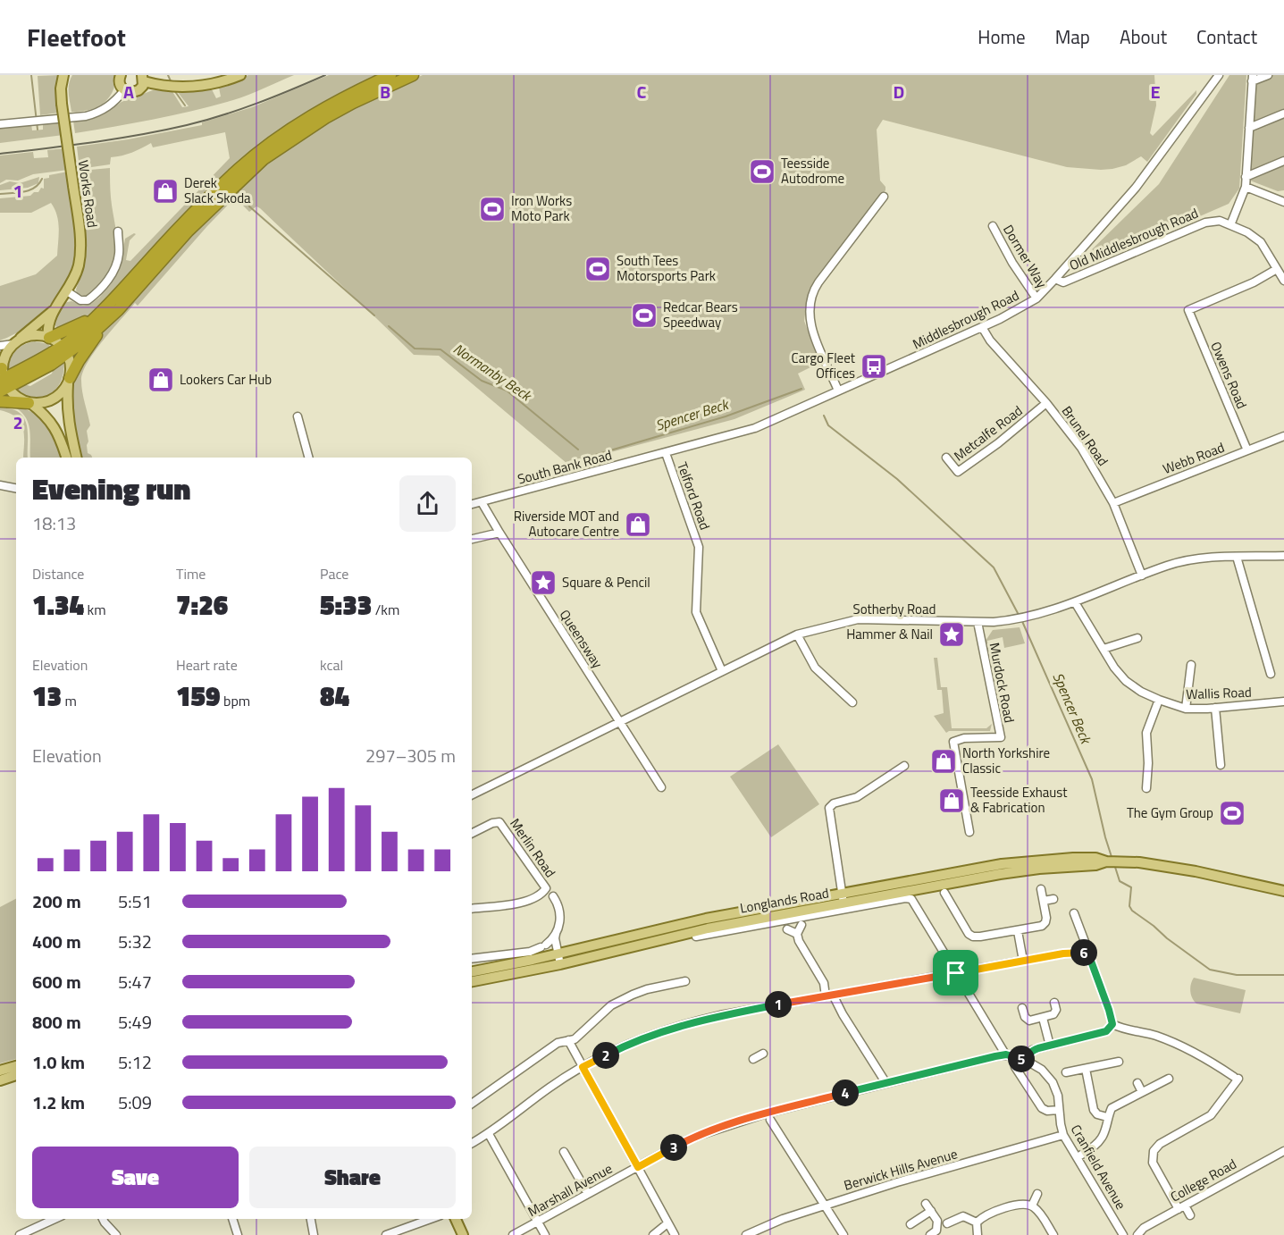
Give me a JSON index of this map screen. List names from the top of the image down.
{
  "streets": {
    "main road": ["Works Road", "Longlands Road"],
    "street": [
      "Old Middlesbrough Road",
      "Dormer Way",
      "Middlesbrough Road",
      "Owens Road",
      "Metcalfe Road",
      "Brunel Road",
      "Webb Road",
      "South Bank Road",
      "Telford Road",
      "Sotherby Road",
      "Queensway",
      "Murdock Road",
      "Wallis Road",
      "Merlin Road",
      "Cranfield Avenue",
      "Berwick Hills Avenue",
      "College Road",
      "Marshall Avenue"
    ]
  },
  "crossings": [
    ["Old Middlesbrough Road", "Middlesbrough Road"],
    ["Dormer Way", "Middlesbrough Road"],
    ["Middlesbrough Road", "Brunel Road"],
    ["Middlesbrough Road", "South Bank Road"],
    ["Middlesbrough Road", "Telford Road"],
    ["Owens Road", "Webb Road"],
    ["Metcalfe Road", "Brunel Road"],
    ["Brunel Road", "Webb Road"],
    ["Brunel Road", "Sotherby Road"],
    ["South Bank Road", "Telford Road"],
    ["South Bank Road", "Queensway"],
    ["Telford Road", "Sotherby Road"],
    ["Sotherby Road", "Queensway"],
    ["Sotherby Road", "Murdock Road"],
    ["Sotherby Road", "Wallis Road"],
    ["Merlin Road", "Longlands Road"],
    ["Cranfield Avenue", "Berwick Hills Avenue"],
    ["Cranfield Avenue", "Marshall Avenue"]
  ],
  "water": ["Normanby Beck", "Spencer Beck"],
  "places": {
    "sports": [
      "Teesside Autodrome",
      "Iron Works Moto Park",
      "South Tees Motorsports Park",
      "Redcar Bears Speedway",
      "The Gym Group"
    ],
    "shop": [
      "Derek Slack Skoda",
      "Lookers Car Hub",
      "Riverside MOT and Autocare Centre",
      "North Yorkshire Classic",
      "Teesside Exhaust & Fabrication"
    ],
    "bus stop": ["Cargo Fleet Offices"],
    "place": ["Square & Pencil", "Hammer & Nail"]
  },
  "page": {
    "header": "Fleetfoot",
    "nav": [
      "Home",
      "Map",
      "About",
      "Contact"
    ],
    "heading": ["Evening run", "18:13"],
    "stats": [
      ["Distance", "1.34 km"],
      ["Time", "7:26"],
      ["Pace", "5:33 /km"],
      ["Elevation", "13 m"],
      ["Heart rate", "159 bpm"],
      ["kcal", "84"]
    ],
    "chart": ["Elevation", "297–305 m"],
    "list": [
      {
        "name": "200 m",
        "note": "5:51"
      },
      {
        "name": "400 m",
        "note": "5:32"
      },
      {
        "name": "600 m",
        "note": "5:47"
      },
      {
        "name": "800 m",
        "note": "5:49"
      },
      {
        "name": "1.0 km",
        "note": "5:12"
      },
      {
        "name": "1.2 km",
        "note": "5:09"
      }
    ],
    "pins": [
      "6",
      "1",
      "2",
      "5",
      "4",
      "3"
    ],
    "buttons": ["Save", "Share"]
  },
  "grid": {
    "columns": [
      "A",
      "B",
      "C",
      "D",
      "E"
    ],
    "rows": ["1", "2"]
  }
}
